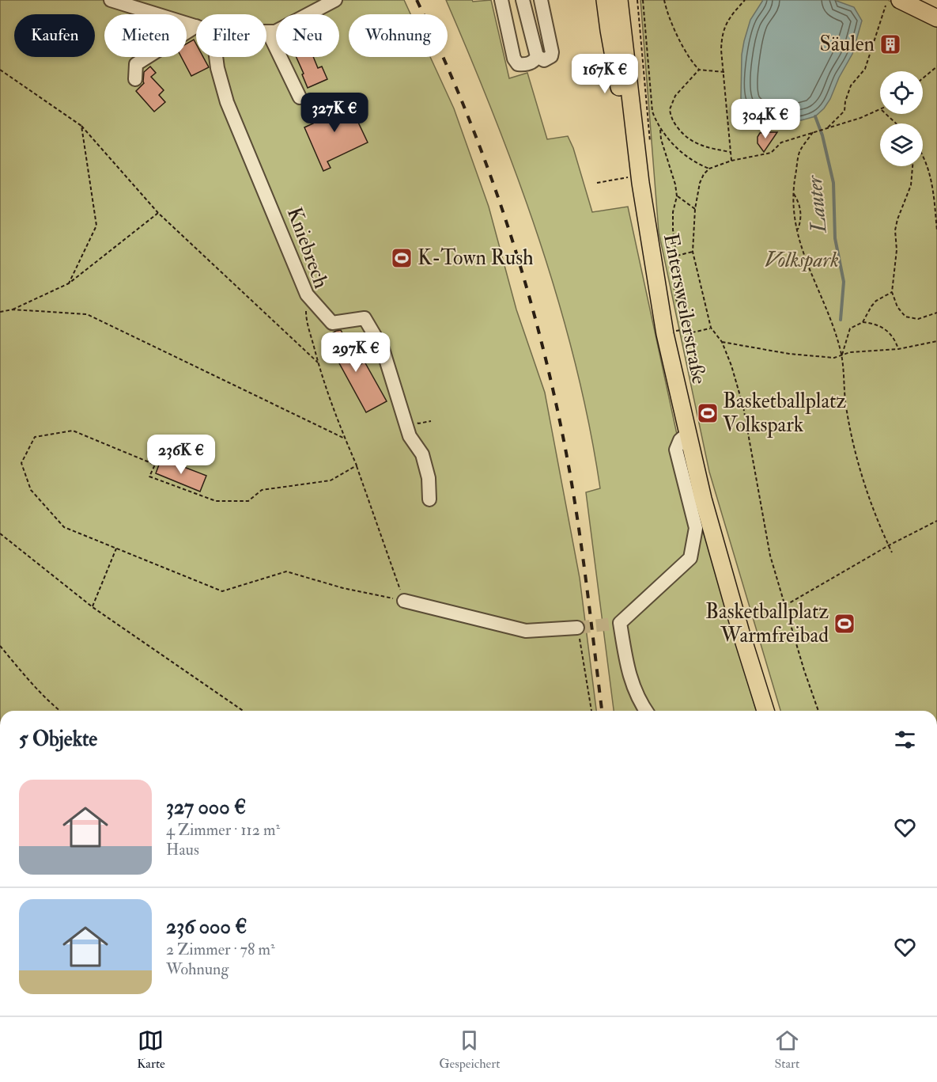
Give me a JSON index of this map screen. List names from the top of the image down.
{
  "streets": {
    "main road": ["Entersweilerstraße"],
    "street": ["Kniebrech"]
  },
  "water": ["Lauter"],
  "parks": ["Volkspark"],
  "places": {
    "building": ["Säulen"],
    "sports": ["K-Town Rush", "Basketballplatz Volkspark", "Basketballplatz Warmfreibad"]
  },
  "page": {
    "chip": [
      "Kaufen",
      "Mieten",
      "Filter",
      "Neu",
      "Wohnung"
    ],
    "price": [
      "167K €",
      "327K €",
      "304K €",
      "297K €",
      "236K €"
    ],
    "heading": "5 Objekte",
    "list": [
      {
        "name": "327 000 €",
        "note": "4 Zimmer · 112 m² · Haus"
      },
      {
        "name": "236 000 €",
        "note": "2 Zimmer · 78 m² · Wohnung"
      }
    ],
    "tabs": ["Karte", "Gespeichert", "Start"]
  }
}
